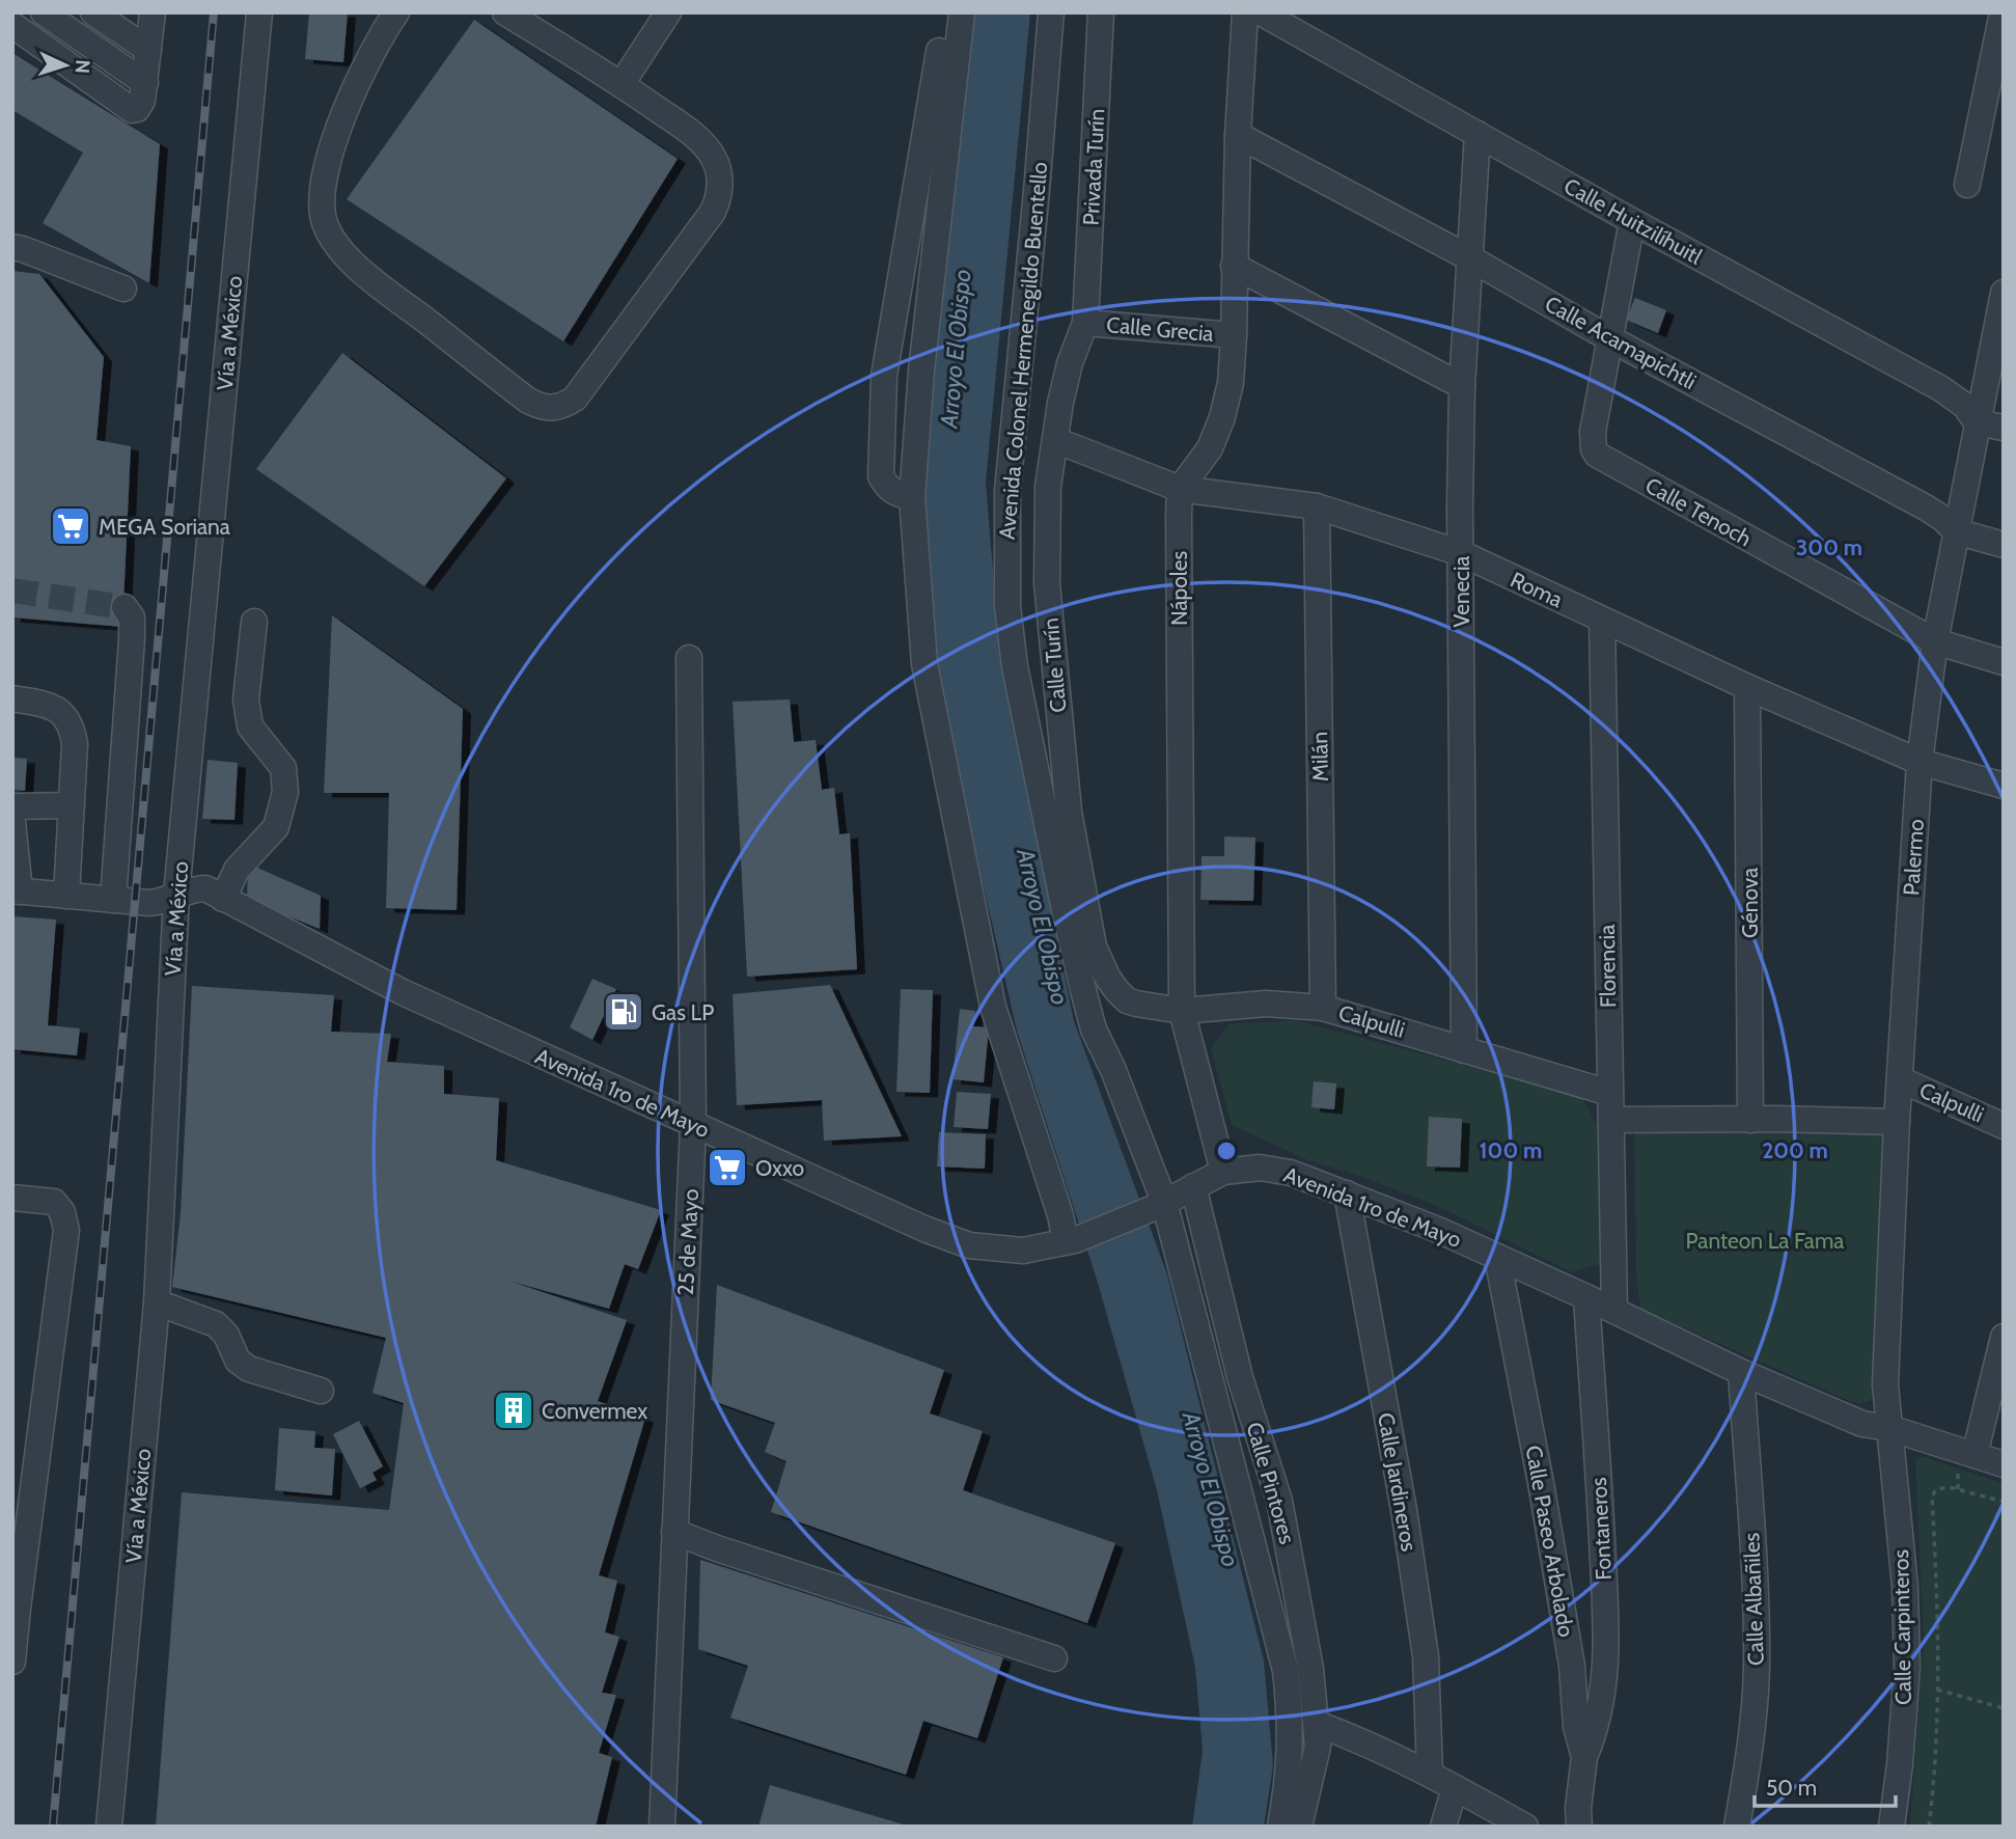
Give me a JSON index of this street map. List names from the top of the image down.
{
  "streets": {
    "street": [
      "Privada Turín",
      "Calle Huitzilíhuitl",
      "Calle Grecia",
      "Vía a México",
      "Calle Acamapichtli",
      "Avenida Colonel Hermenegildo Buentello",
      "Calle Tenoch",
      "Nápoles",
      "Roma",
      "Venecia",
      "Calle Turín",
      "Milán",
      "Palermo",
      "Génova",
      "Florencia",
      "Calpulli",
      "Avenida 1ro de Mayo",
      "25 de Mayo",
      "Calle Jardineros",
      "Calle Pintores",
      "Fontaneros",
      "Calle Paseo Arbolado",
      "Calle Albañiles",
      "Calle Carpinteros"
    ]
  },
  "crossings": [
    ["Privada Turín", "Calle Grecia"],
    ["Privada Turín", "Calle Turín"],
    ["Calle Huitzilíhuitl", "Venecia"],
    ["Calle Huitzilíhuitl", "Palermo"],
    ["Calle Grecia", "Calle Turín"],
    ["Vía a México", "Avenida 1ro de Mayo"],
    ["Calle Acamapichtli", "Calle Tenoch"],
    ["Calle Acamapichtli", "Venecia"],
    ["Calle Acamapichtli", "Palermo"],
    ["Avenida Colonel Hermenegildo Buentello", "Avenida 1ro de Mayo"],
    ["Calle Tenoch", "Palermo"],
    ["Nápoles", "Roma"],
    ["Nápoles", "Calpulli"],
    ["Nápoles", "Avenida 1ro de Mayo"],
    ["Roma", "Venecia"],
    ["Roma", "Calle Turín"],
    ["Roma", "Milán"],
    ["Roma", "Palermo"],
    ["Roma", "Génova"],
    ["Roma", "Florencia"],
    ["Venecia", "Calpulli"],
    ["Calle Turín", "Calpulli"],
    ["Milán", "Calpulli"],
    ["Palermo", "Calpulli"],
    ["Palermo", "Avenida 1ro de Mayo"],
    ["Palermo", "Calle Carpinteros"],
    ["Génova", "Calpulli"],
    ["Florencia", "Calpulli"],
    ["Florencia", "Avenida 1ro de Mayo"],
    ["Avenida 1ro de Mayo", "25 de Mayo"],
    ["Avenida 1ro de Mayo", "Calle Jardineros"],
    ["Avenida 1ro de Mayo", "Calle Pintores"],
    ["Avenida 1ro de Mayo", "Fontaneros"],
    ["Avenida 1ro de Mayo", "Calle Paseo Arbolado"],
    ["Avenida 1ro de Mayo", "Calle Albañiles"],
    ["Avenida 1ro de Mayo", "Calle Carpinteros"],
    ["Fontaneros", "Calle Paseo Arbolado"]
  ],
  "water": ["Arroyo El Obispo"],
  "parks": ["Panteon La Fama"],
  "places": {
    "supermarket": ["MEGA Soriana", "Oxxo"],
    "fuel station": ["Gas LP"],
    "building": ["Convermex"]
  },
  "scale_bar": "50 m",
  "north": "right",
  "rings": ["300 m", "100 m", "200 m"]
}
